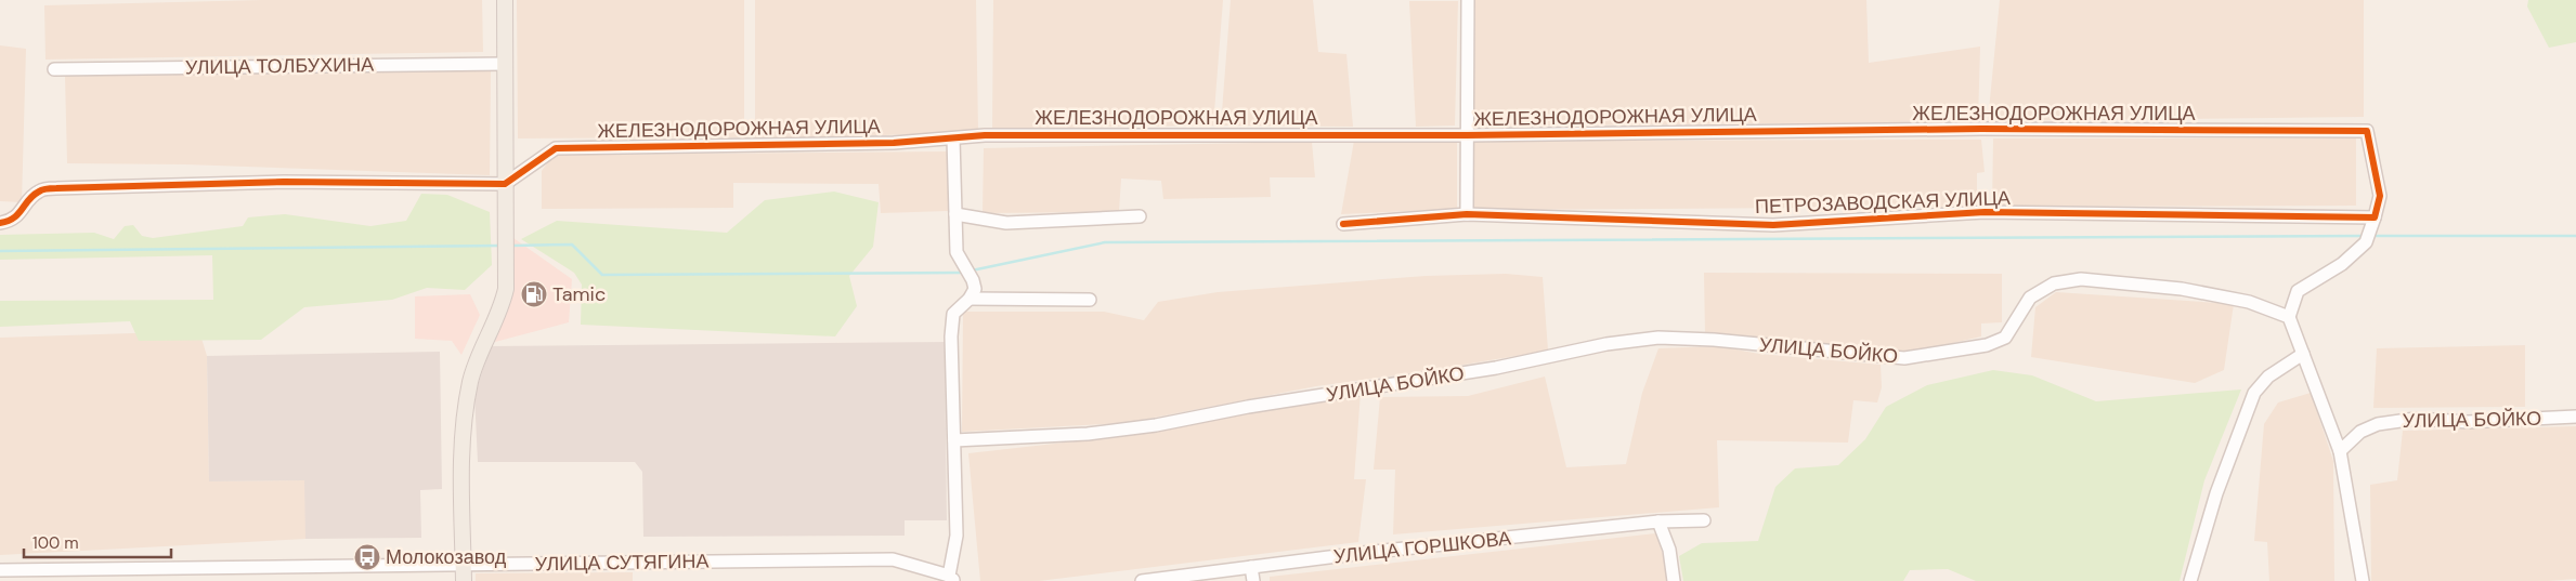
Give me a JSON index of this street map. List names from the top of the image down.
{
  "streets": {
    "street": [
      "УЛИЦА ТОЛБУХИНА",
      "ЖЕЛЕЗНОДОРОЖНАЯ УЛИЦА",
      "ПЕТРОЗАВОДСКАЯ УЛИЦА",
      "УЛИЦА БОЙКО",
      "УЛИЦА ГОРШКОВА",
      "УЛИЦА СУТЯГИНА"
    ]
  },
  "crossings": [
    ["ЖЕЛЕЗНОДОРОЖНАЯ УЛИЦА", "ПЕТРОЗАВОДСКАЯ УЛИЦА"]
  ],
  "places": {
    "fuel station": ["Tamic"],
    "bus stop": ["Молокозавод"]
  },
  "scale_bar": "100 m"
}
